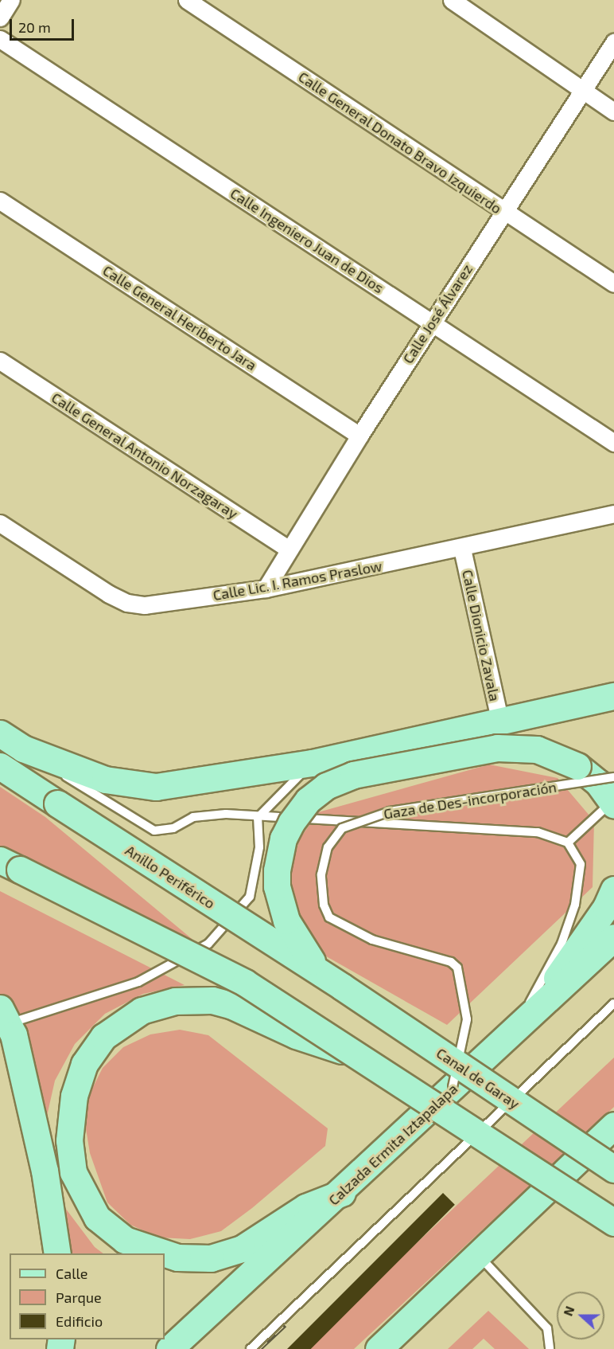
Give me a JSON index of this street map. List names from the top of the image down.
{
  "streets": {
    "main road": ["Anillo Periférico", "Canal de Garay", "Calzada Ermita Iztapalapa"],
    "street": [
      "Calle General Donato Bravo Izquierdo",
      "Calle Ingeniero Juan de Dios",
      "Calle José Álvarez",
      "Calle General Heriberto Jara",
      "Calle General Antonio Norzagaray",
      "Calle Lic. I. Ramos Praslow",
      "Calle Dionicio Zavala"
    ],
    "lane": ["Gaza de Des-incorporación"]
  },
  "crossings": [
    ["Calle General Donato Bravo Izquierdo", "Calle José Álvarez"],
    ["Calle Ingeniero Juan de Dios", "Calle José Álvarez"],
    ["Calle José Álvarez", "Calle General Heriberto Jara"],
    ["Calle José Álvarez", "Calle General Antonio Norzagaray"],
    ["Calle José Álvarez", "Calle Lic. I. Ramos Praslow"],
    ["Calle Lic. I. Ramos Praslow", "Calle Dionicio Zavala"],
    ["Gaza de Des-incorporación", "Calzada Ermita Iztapalapa"],
    ["Anillo Periférico", "Canal de Garay"]
  ],
  "legend": ["Calle", "Parque", "Edificio"],
  "scale_bar": "20 m",
  "north": "left"
}
